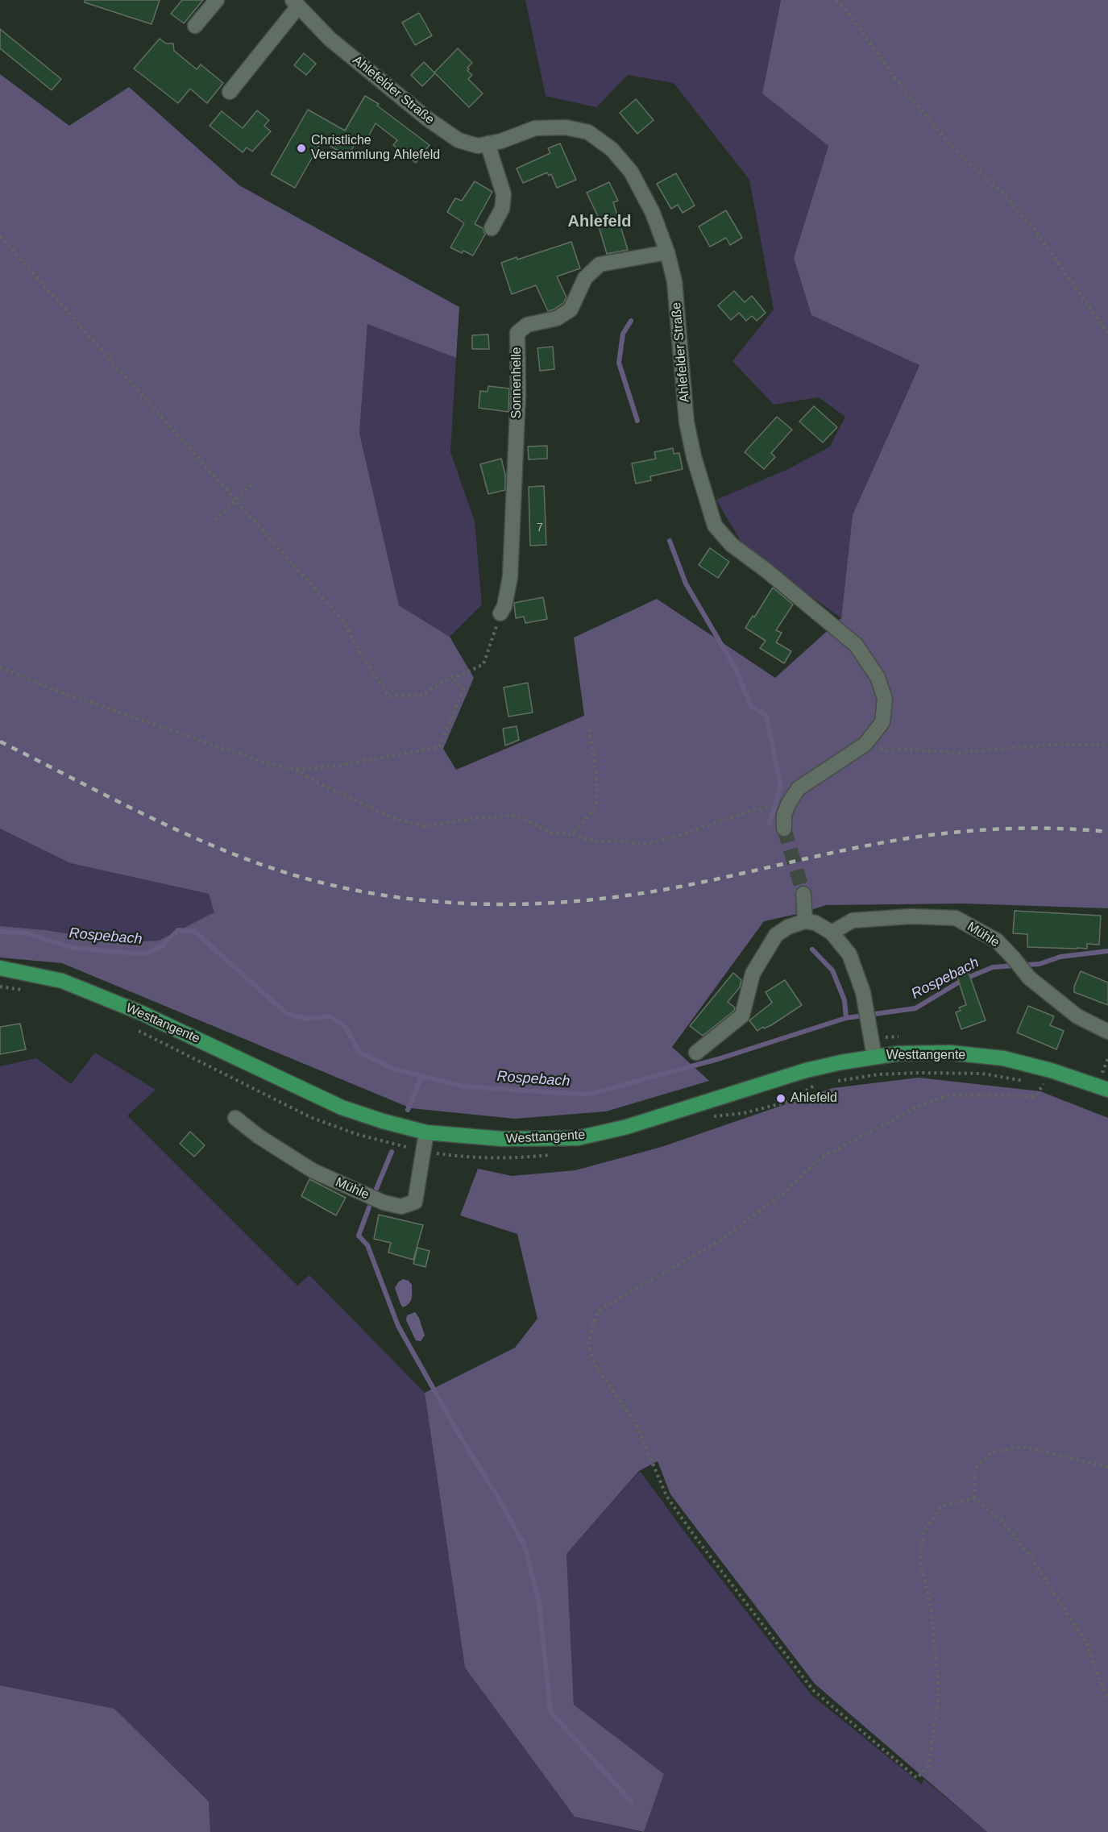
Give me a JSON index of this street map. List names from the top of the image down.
{
  "streets": {
    "main road": ["Westtangente"],
    "street": ["Ahlefelder Straße", "Sonnenhelle", "Mühle"]
  },
  "crossings": [
    ["Ahlefelder Straße", "Sonnenhelle"],
    ["Mühle", "Westtangente"]
  ],
  "districts": ["Ahlefeld"],
  "water": ["Rospebach"],
  "places": ["Christliche Versammlung Ahlefeld", "Ahlefeld"],
  "house_numbers": ["7"]
}
